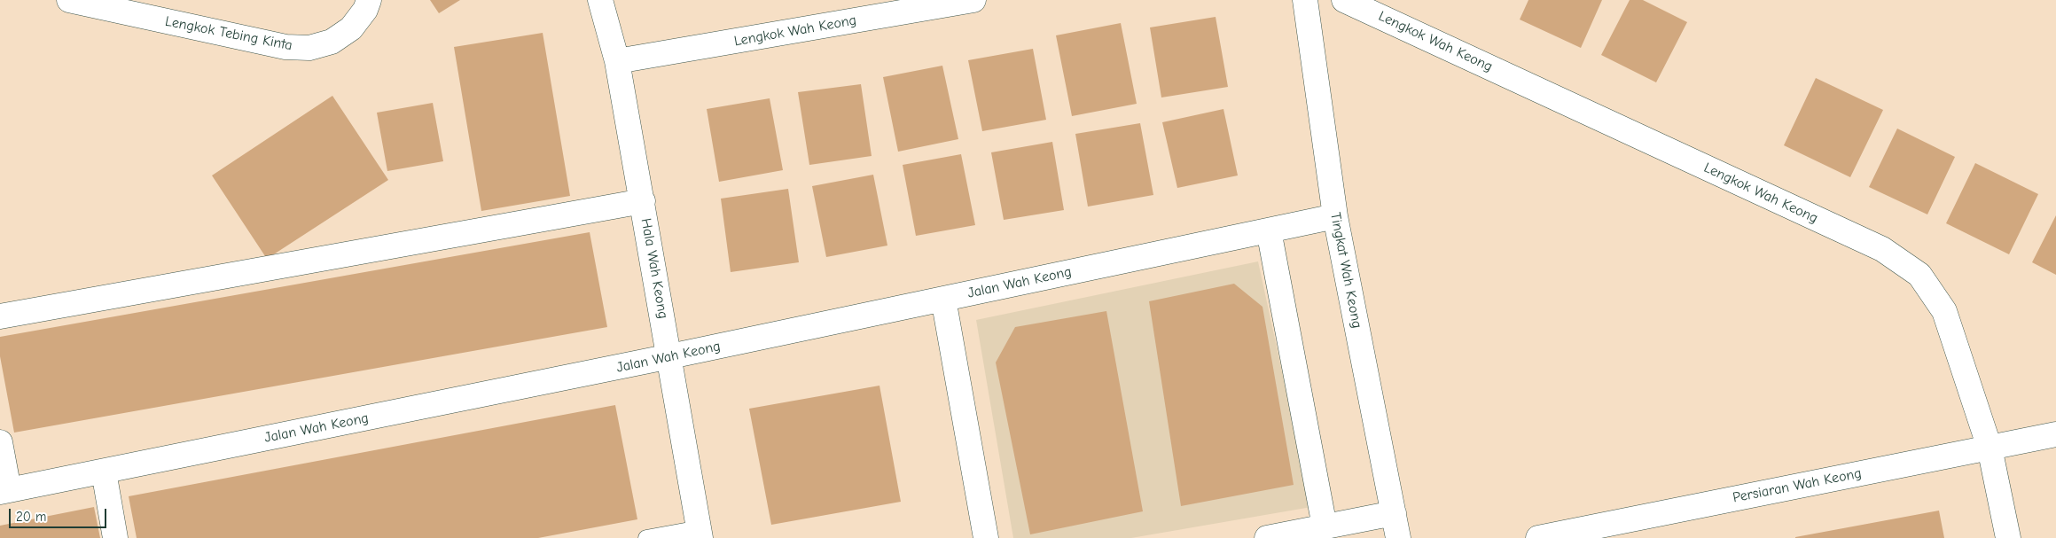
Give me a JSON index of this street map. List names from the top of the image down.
{
  "streets": {
    "street": [
      "Lengkok Wah Keong",
      "Lengkok Tebing Kinta",
      "Hala Wah Keong",
      "Tingkat Wah Keong",
      "Jalan Wah Keong",
      "Persiaran Wah Keong"
    ]
  },
  "crossings": [
    ["Lengkok Wah Keong", "Hala Wah Keong"],
    ["Lengkok Wah Keong", "Persiaran Wah Keong"],
    ["Hala Wah Keong", "Jalan Wah Keong"],
    ["Tingkat Wah Keong", "Jalan Wah Keong"]
  ],
  "scale_bar": "20 m"
}
